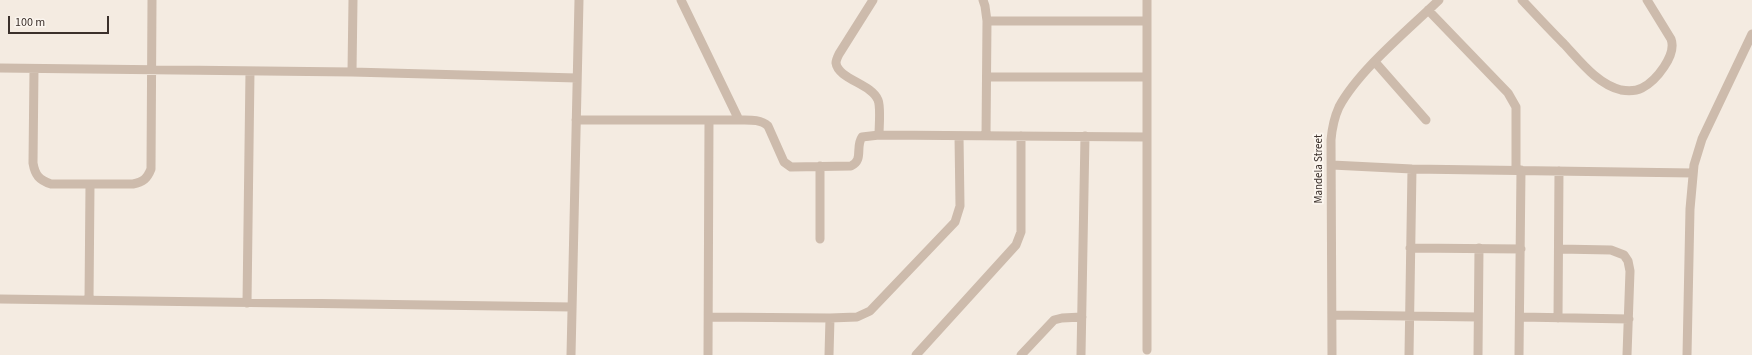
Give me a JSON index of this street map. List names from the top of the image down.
{
  "streets": {
    "street": ["Mandela Street"]
  },
  "scale_bar": "100 m"
}
